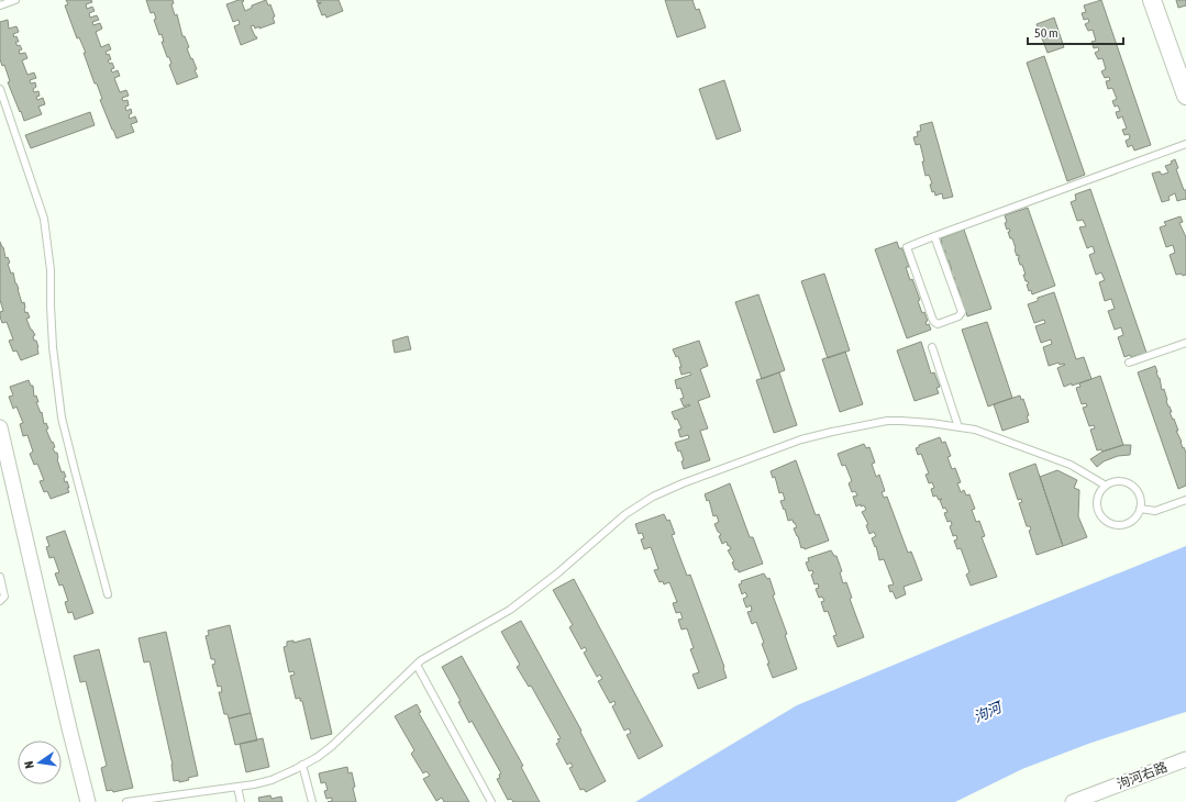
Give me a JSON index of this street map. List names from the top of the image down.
{
  "streets": {
    "street": ["泃河右路"]
  },
  "water": ["泃河"],
  "scale_bar": "50 m",
  "north": "left"
}
